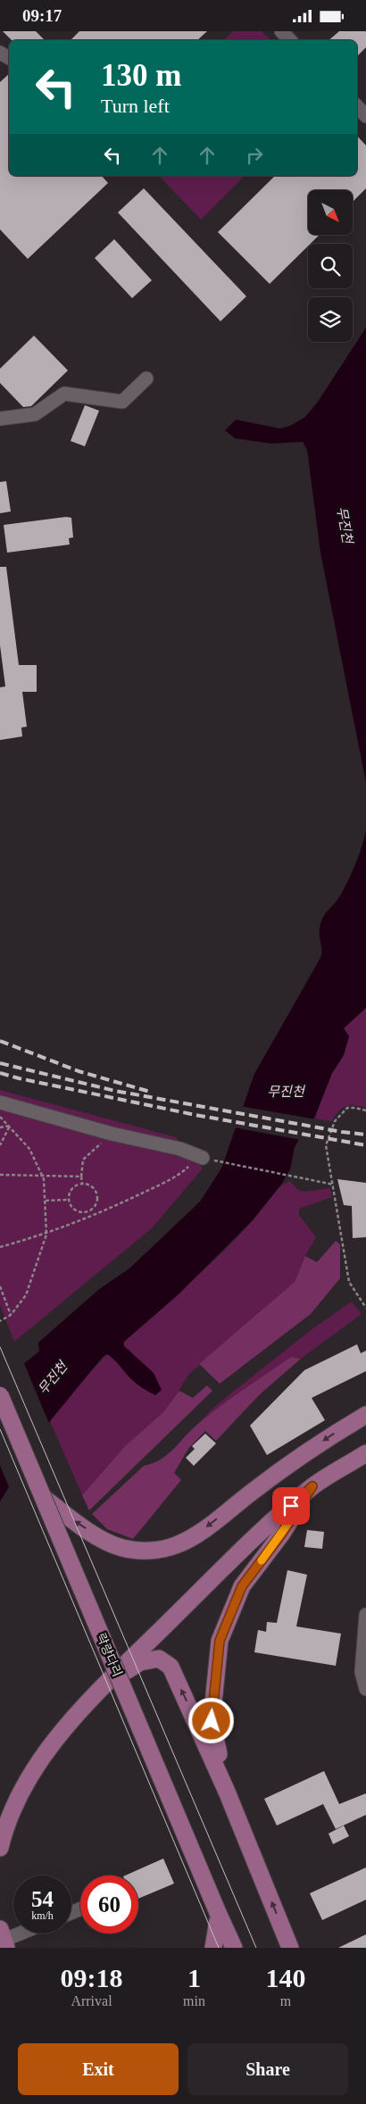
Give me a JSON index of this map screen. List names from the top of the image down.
{
  "streets": {
    "main road": ["락랑다리"]
  },
  "water": ["무진천"],
  "north": "bottom right",
  "page": {
    "status": "09:17",
    "turn": ["130 m", "Turn left"],
    "speed": "54 km/h",
    "limit": "60",
    "eta": [
      "09:18",
      "Arrival",
      "1",
      "min",
      "140",
      "m"
    ],
    "buttons": ["Exit", "Share"]
  }
}
